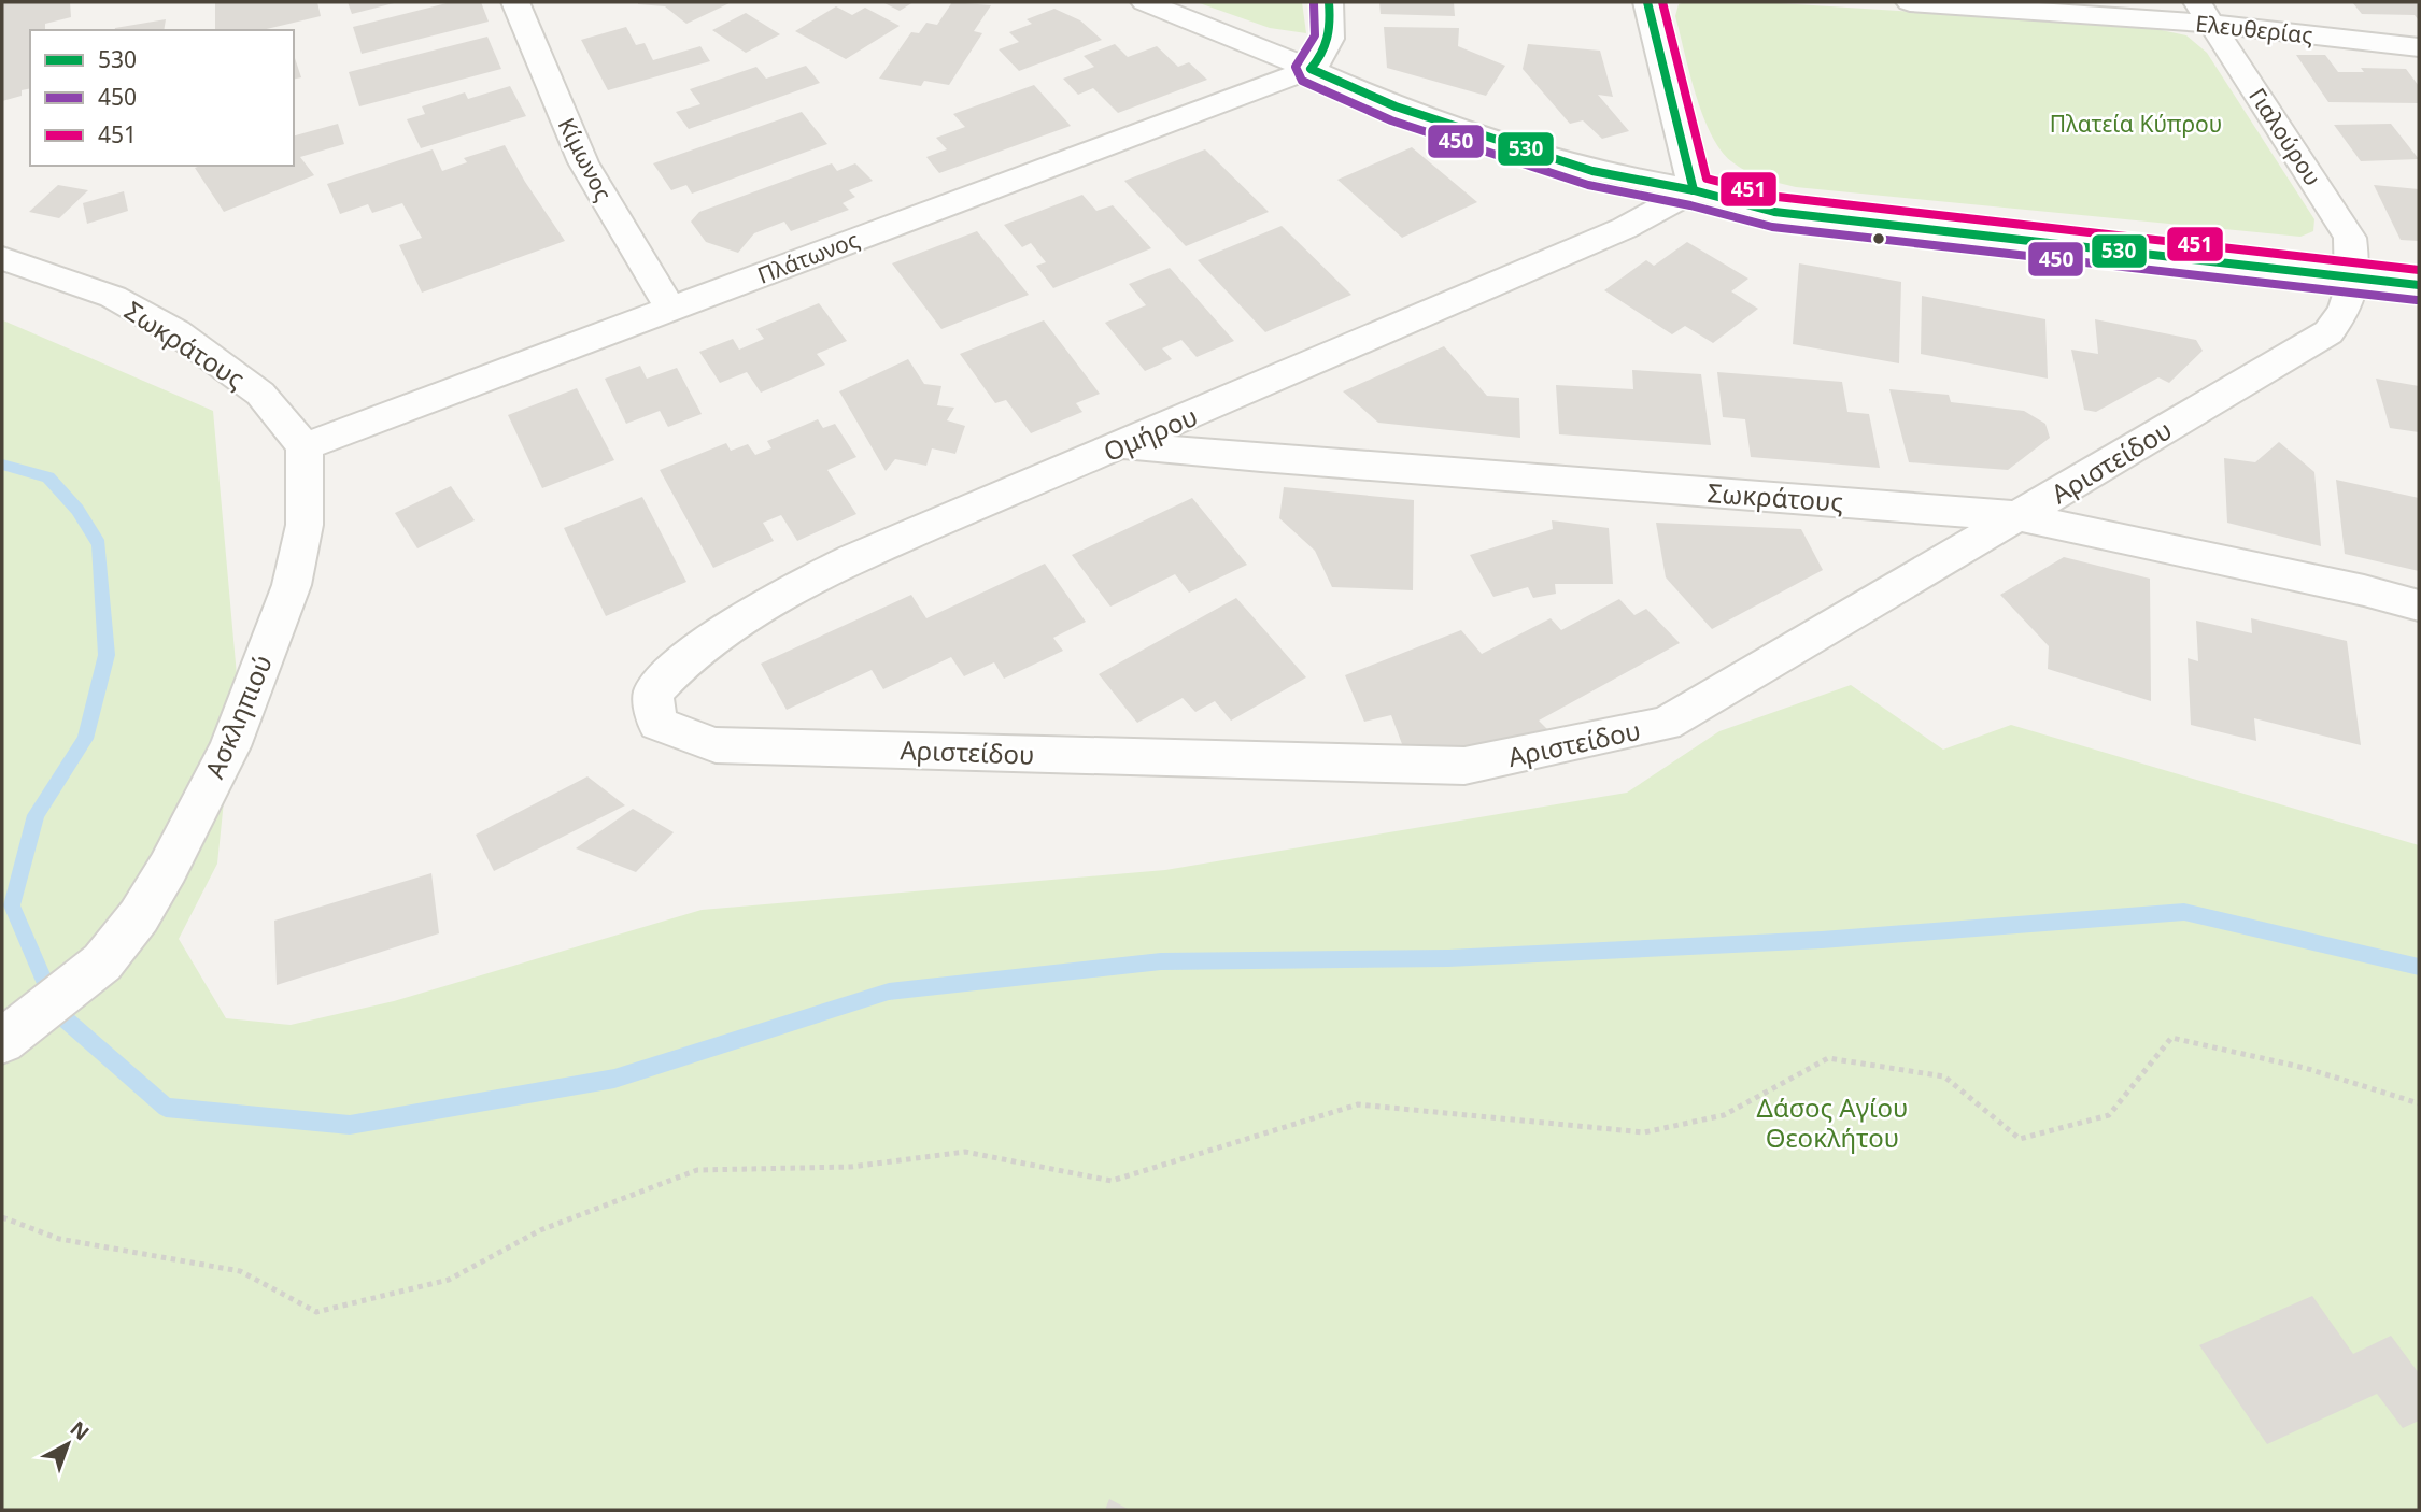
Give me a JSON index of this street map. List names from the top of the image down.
{
  "streets": {
    "street": [
      "Ελευθερίας",
      "Γιαλούρου",
      "Κίμωνος",
      "Πλάτωνος",
      "Σωκράτους",
      "Ομήρου",
      "Αριστείδου",
      "Ασκληπιού"
    ]
  },
  "crossings": [
    ["Ελευθερίας", "Γιαλούρου"],
    ["Γιαλούρου", "Αριστείδου"],
    ["Κίμωνος", "Πλάτωνος"],
    ["Πλάτωνος", "Σωκράτους"],
    ["Πλάτωνος", "Ασκληπιού"],
    ["Σωκράτους", "Ομήρου"],
    ["Σωκράτους", "Αριστείδου"],
    ["Σωκράτους", "Ασκληπιού"],
    ["Ομήρου", "Αριστείδου"]
  ],
  "parks": ["Πλατεία Κύπρου", "Δάσος Αγίου Θεοκλήτου"],
  "lines": ["transit line 530", "transit line 451", "transit line 450"],
  "legend": ["530", "450", "451"],
  "north": "top right"
}
